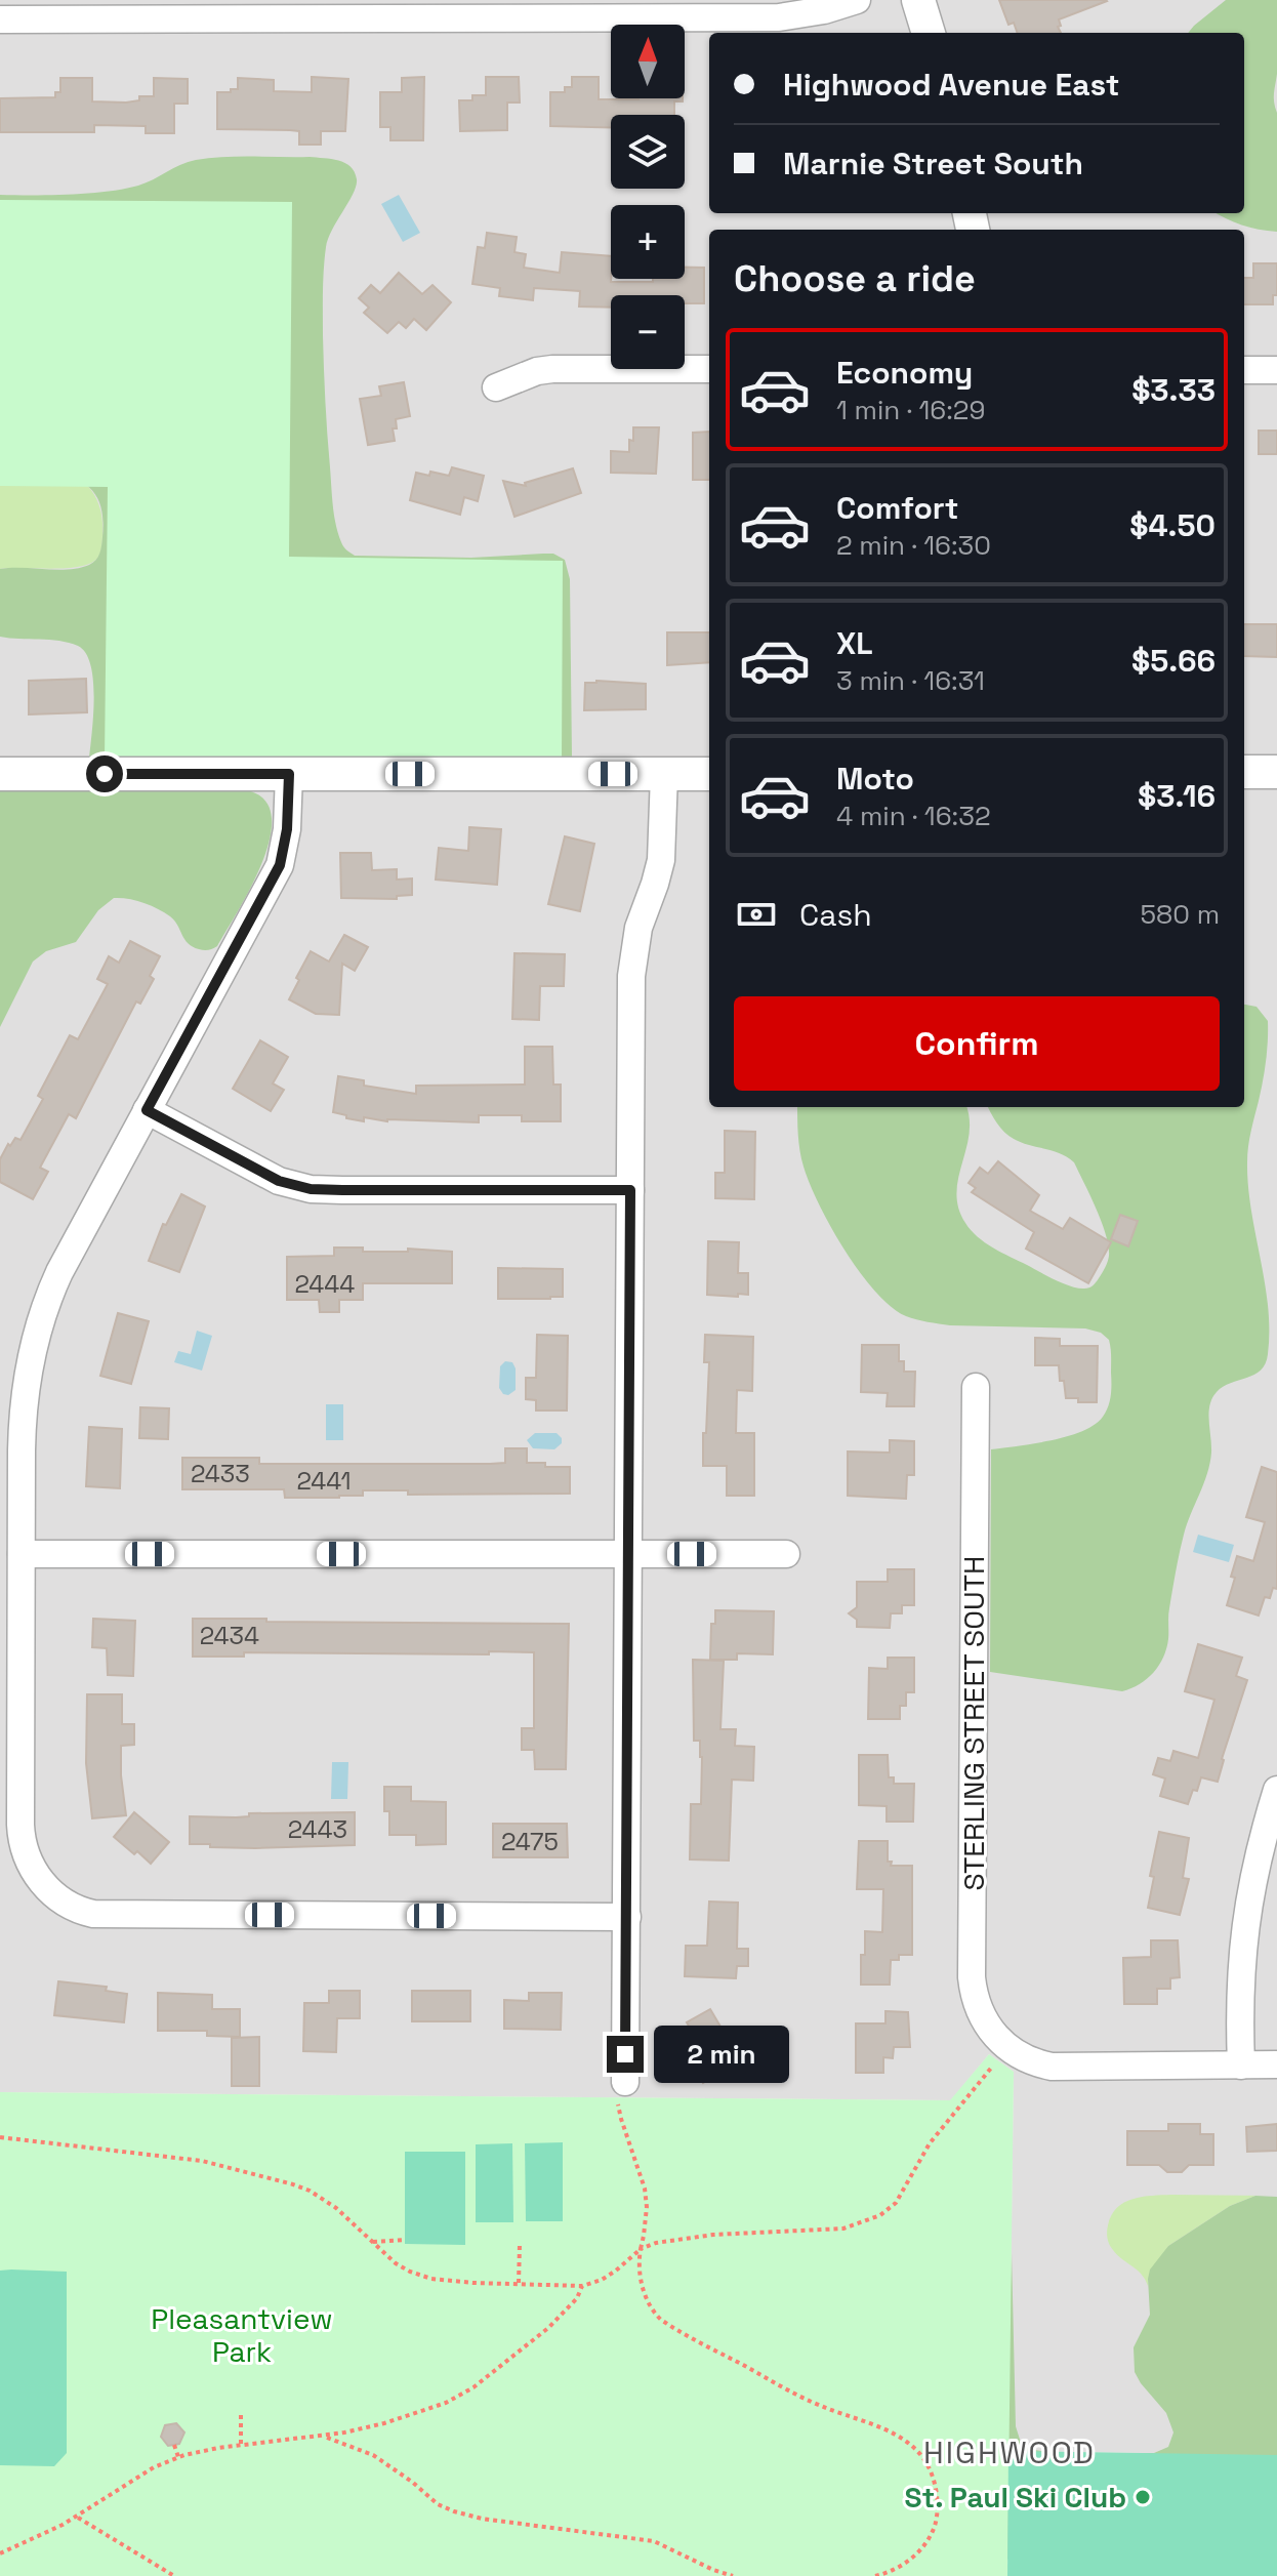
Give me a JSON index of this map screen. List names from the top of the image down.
{
  "streets": {
    "street": ["STERLING STREET SOUTH"]
  },
  "districts": ["HIGHWOOD"],
  "parks": ["Pleasantview Park"],
  "places": ["St. Paul Ski Club"],
  "house_numbers": [
    "2444",
    "2433",
    "2441",
    "2434",
    "2443",
    "2475"
  ],
  "north": "top",
  "page": {
    "map_buttons": ["+", "−"],
    "banner": ["Highwood Avenue East", "Marnie Street South"],
    "heading": "Choose a ride",
    "list": [
      {
        "name": "Economy",
        "note": "1 min · 16:29",
        "value": "$3.33"
      },
      {
        "name": "Comfort",
        "note": "2 min · 16:30",
        "value": "$4.50"
      },
      {
        "name": "XL",
        "note": "3 min · 16:31",
        "value": "$5.66"
      },
      {
        "name": "Moto",
        "note": "4 min · 16:32",
        "value": "$3.16"
      }
    ],
    "pay": ["Cash", "580 m"],
    "buttons": "Confirm",
    "bubble": "2 min"
  }
}
